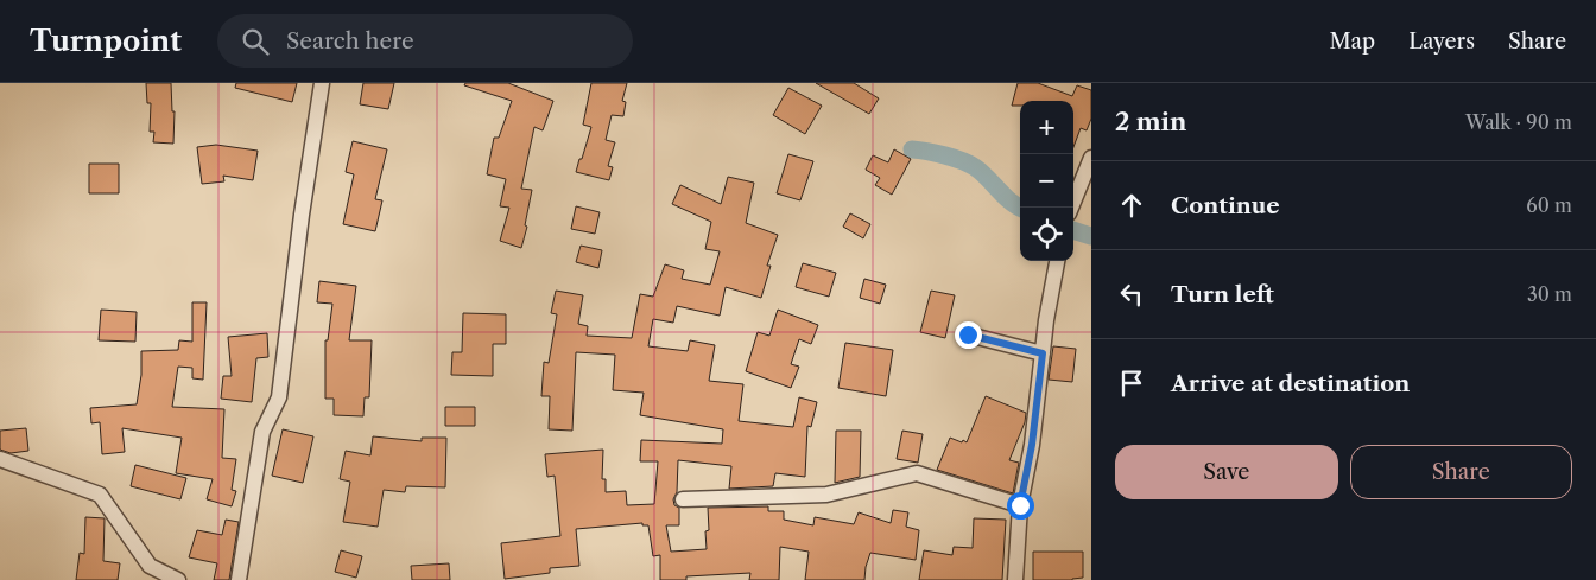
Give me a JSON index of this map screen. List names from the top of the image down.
{
  "page": {
    "header": "Turnpoint",
    "search": "Search here",
    "nav": ["Map", "Layers", "Share"],
    "heading": ["2 min", "Walk · 90 m"],
    "map_buttons": ["+", "−"],
    "list": [
      ["Continue", "60 m"],
      ["Turn left", "30 m"],
      "Arrive at destination"
    ],
    "buttons": ["Save", "Share"]
  }
}
